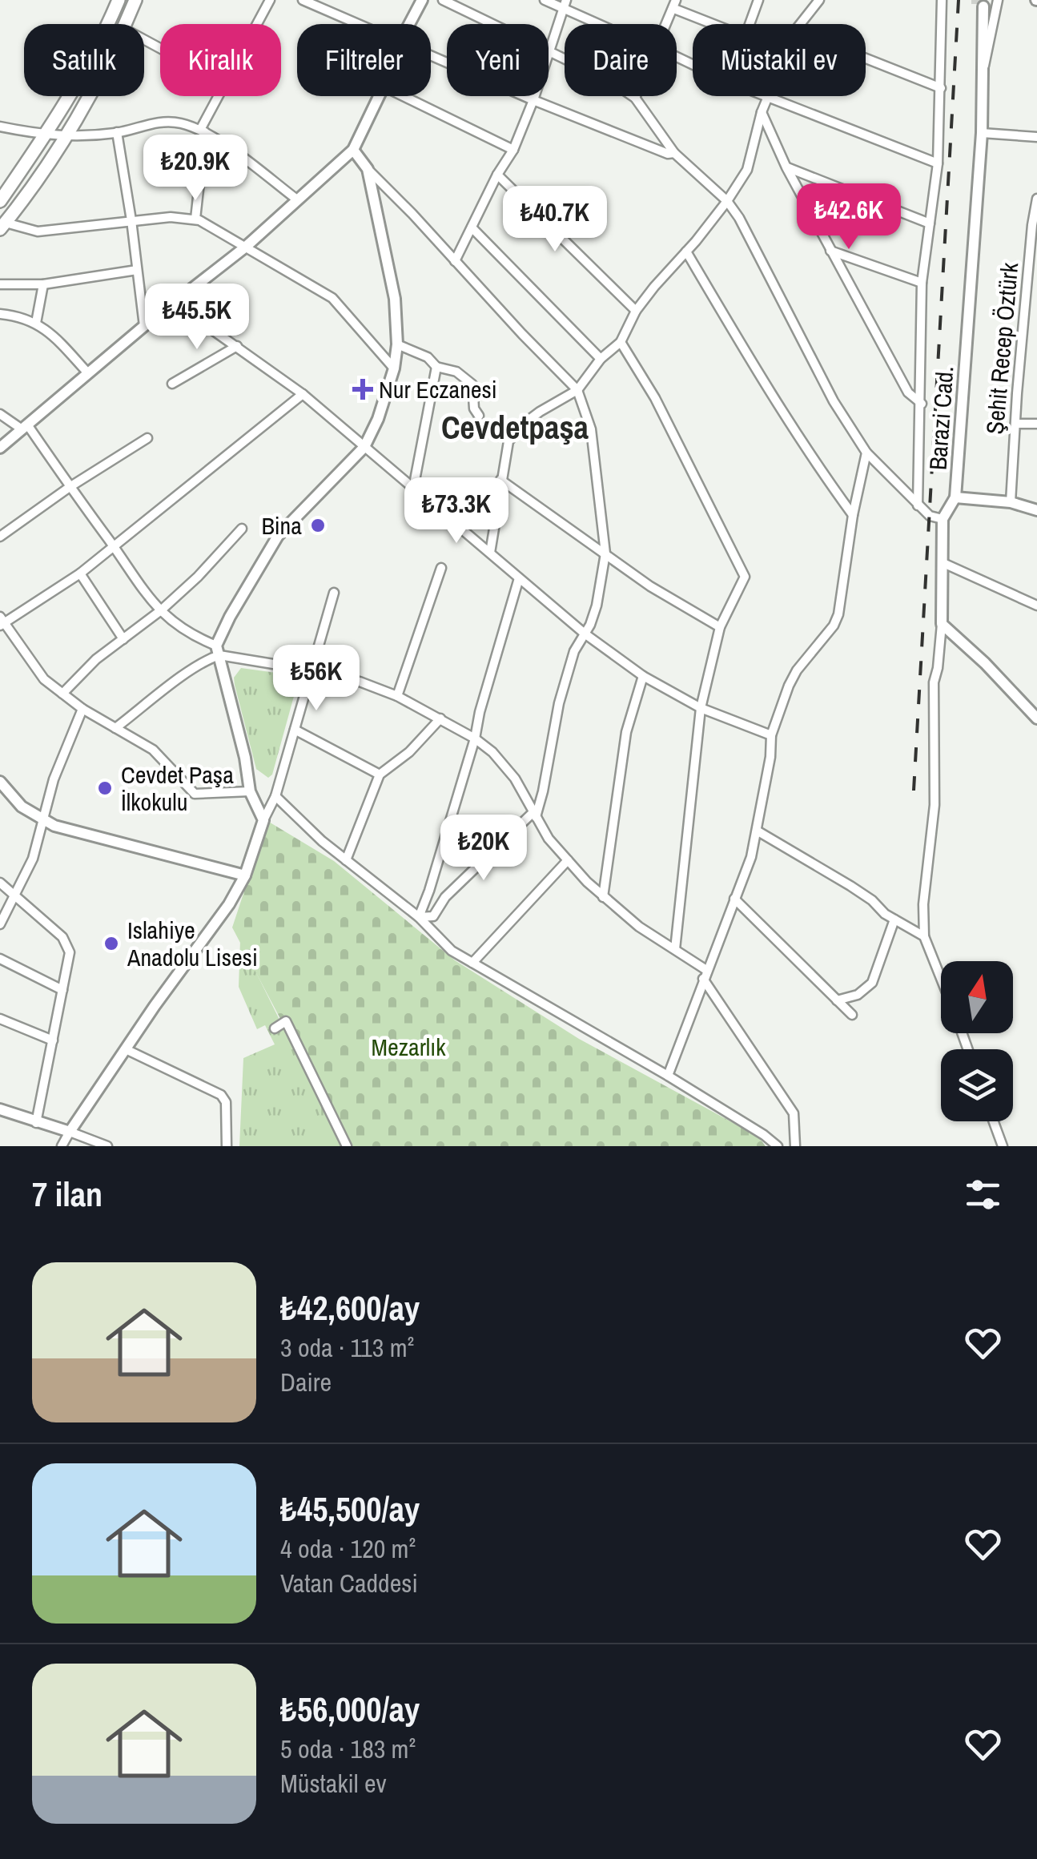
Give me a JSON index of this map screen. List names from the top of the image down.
{
  "streets": {
    "street": ["Şehit Recep Öztürk", "Barazi Cad."]
  },
  "districts": ["Cevdetpaşa"],
  "parks": ["Mezarlık"],
  "places": {
    "health": ["Nur Eczanesi"],
    "other": ["Bina", "Cevdet Paşa İlkokulu", "Islahiye Anadolu Lisesi"]
  },
  "north": "top",
  "page": {
    "chip": [
      "Satılık",
      "Kiralık",
      "Filtreler",
      "Yeni",
      "Daire",
      "Müstakil ev"
    ],
    "price": [
      "₺20.9K",
      "₺42.6K",
      "₺40.7K",
      "₺45.5K",
      "₺73.3K",
      "₺56K",
      "₺20K"
    ],
    "heading": "7 ilan",
    "list": [
      {
        "name": "₺42,600/ay",
        "note": "3 oda · 113 m² · Daire"
      },
      {
        "name": "₺45,500/ay",
        "note": "4 oda · 120 m² · Vatan Caddesi"
      },
      {
        "name": "₺56,000/ay",
        "note": "5 oda · 183 m² · Müstakil ev"
      }
    ]
  }
}
